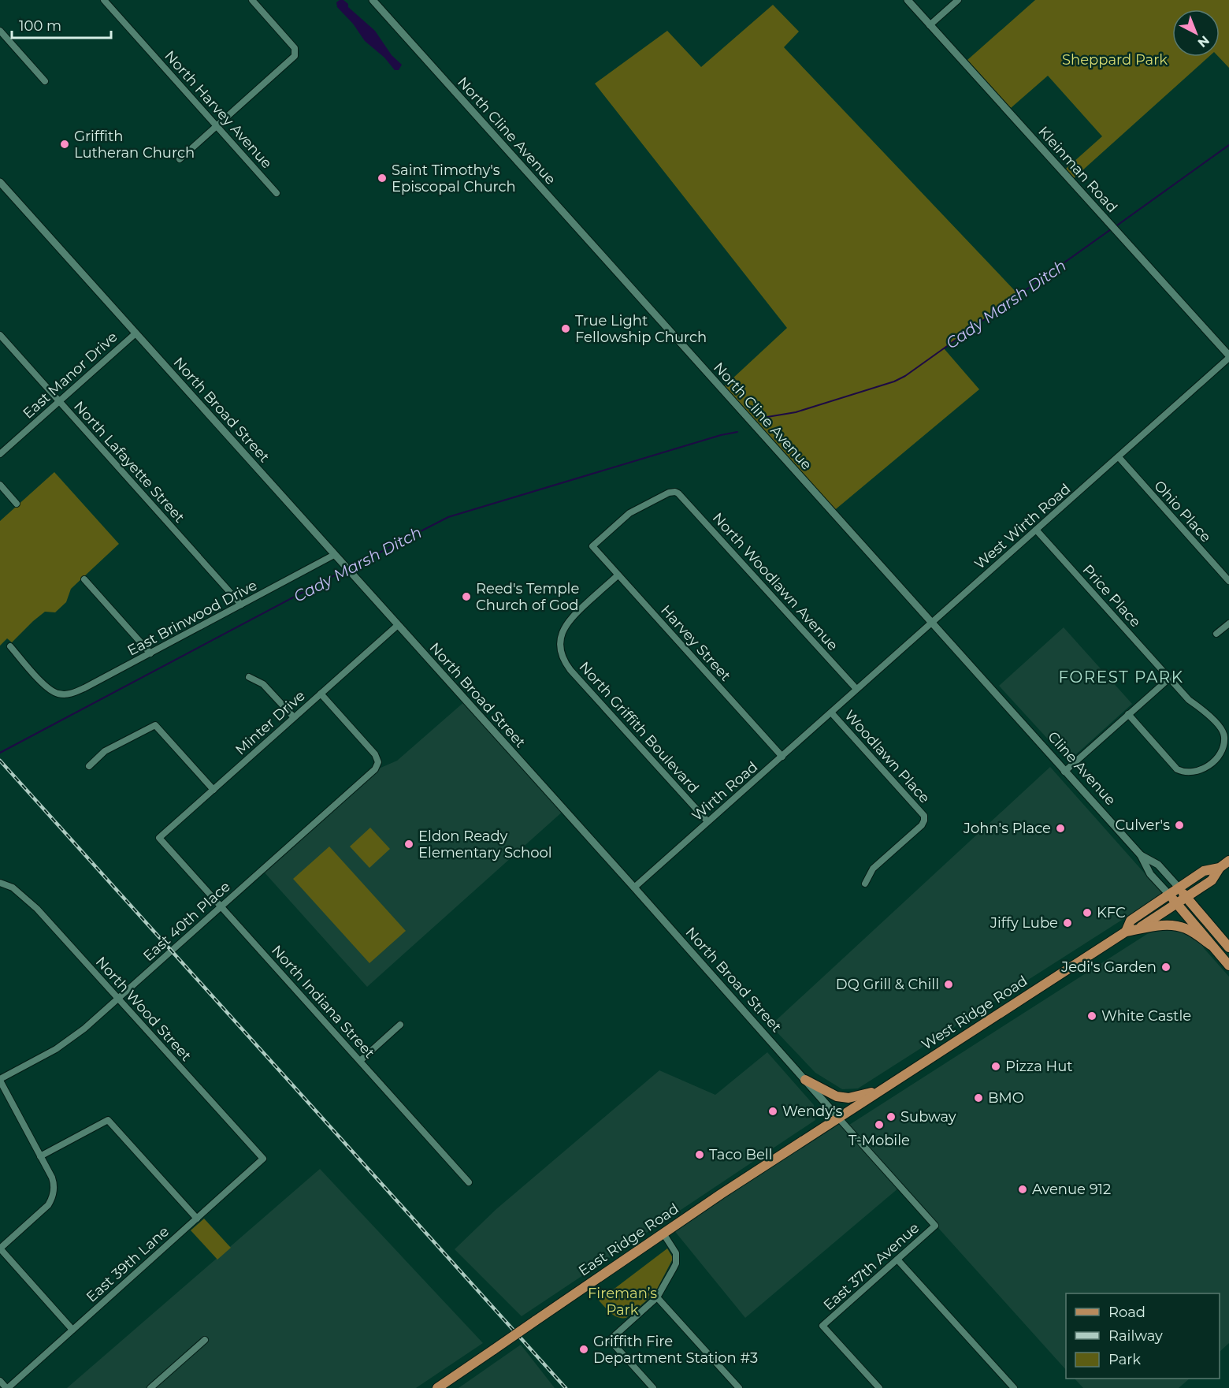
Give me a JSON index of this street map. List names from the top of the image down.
{
  "streets": {
    "main road": ["Cline Avenue", "West Ridge Road", "East Ridge Road"],
    "street": [
      "North Harvey Avenue",
      "North Cline Avenue",
      "Kleinman Road",
      "East Manor Drive",
      "North Broad Street",
      "North Lafayette Street",
      "Ohio Place",
      "West Wirth Road",
      "North Woodlawn Avenue",
      "Price Place",
      "East Brinwood Drive",
      "Harvey Street",
      "Minter Drive",
      "North Griffith Boulevard",
      "Woodlawn Place",
      "Wirth Road",
      "East 40th Place",
      "North Indiana Street",
      "North Wood Street",
      "East 39th Lane",
      "East 37th Avenue"
    ]
  },
  "crossings": [
    ["North Cline Avenue", "West Wirth Road"],
    ["North Cline Avenue", "Cline Avenue"],
    ["Kleinman Road", "West Wirth Road"],
    ["East Manor Drive", "North Broad Street"],
    ["East Manor Drive", "North Lafayette Street"],
    ["North Broad Street", "East Brinwood Drive"],
    ["North Broad Street", "Minter Drive"],
    ["North Broad Street", "Wirth Road"],
    ["North Broad Street", "West Ridge Road"],
    ["North Broad Street", "East Ridge Road"],
    ["North Broad Street", "East 37th Avenue"],
    ["North Lafayette Street", "East Brinwood Drive"],
    ["Ohio Place", "West Wirth Road"],
    ["West Wirth Road", "North Woodlawn Avenue"],
    ["West Wirth Road", "Price Place"],
    ["West Wirth Road", "Woodlawn Place"],
    ["West Wirth Road", "Wirth Road"],
    ["North Woodlawn Avenue", "Harvey Street"],
    ["Harvey Street", "North Griffith Boulevard"],
    ["Harvey Street", "Wirth Road"],
    ["Minter Drive", "East 40th Place"],
    ["Minter Drive", "North Indiana Street"],
    ["North Griffith Boulevard", "Wirth Road"],
    ["Woodlawn Place", "Wirth Road"],
    ["Cline Avenue", "West Ridge Road"],
    ["East 40th Place", "North Indiana Street"],
    ["East 40th Place", "North Wood Street"],
    ["North Wood Street", "East 39th Lane"],
    ["West Ridge Road", "East Ridge Road"]
  ],
  "districts": ["FOREST PARK"],
  "water": ["Cady Marsh Ditch"],
  "parks": ["Sheppard Park", "Fireman’s Park"],
  "places": [
    "Griffith Lutheran Church",
    "Saint Timothy's Episcopal Church",
    "True Light Fellowship Church",
    "Reed's Temple Church of God",
    "Culver's",
    "John's Place",
    "Eldon Ready Elementary School",
    "KFC",
    "Jiffy Lube",
    "Jedi's Garden",
    "DQ Grill & Chill",
    "White Castle",
    "Pizza Hut",
    "BMO",
    "Wendy's",
    "Subway",
    "T-Mobile",
    "Taco Bell",
    "Avenue 912",
    "Griffith Fire Department Station #3"
  ],
  "legend": ["Road", "Railway", "Park"],
  "scale_bar": "100 m",
  "north": "bottom right"
}
